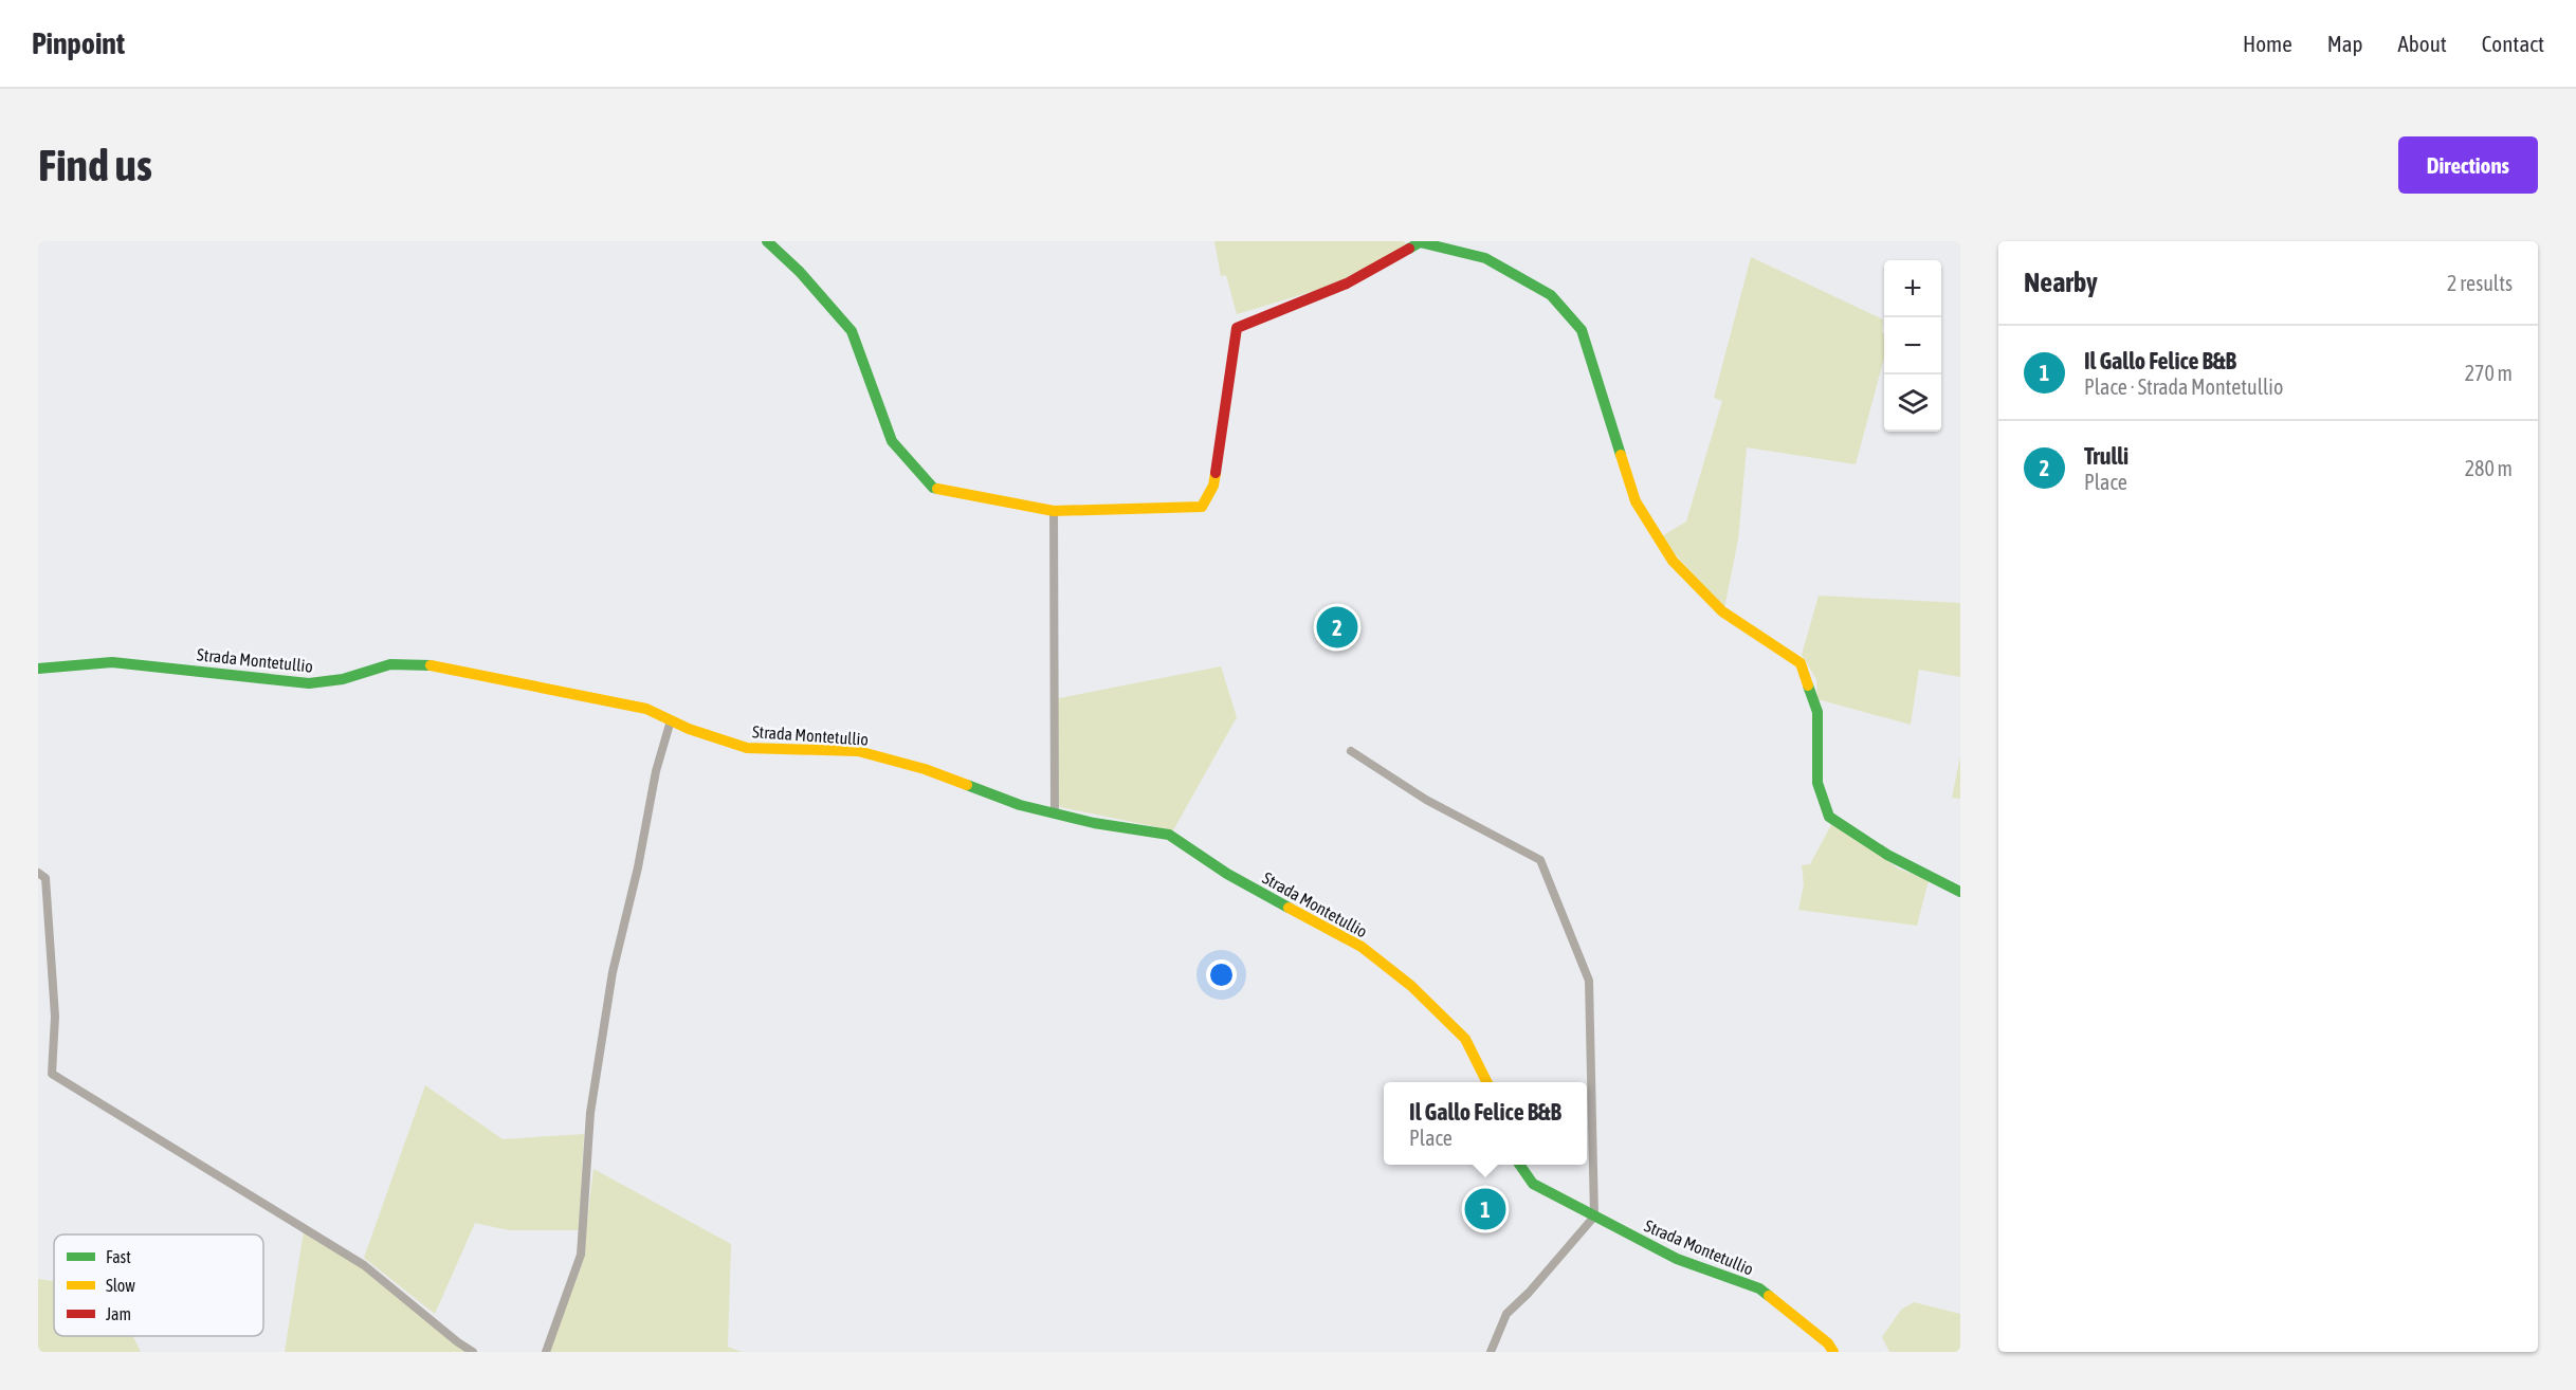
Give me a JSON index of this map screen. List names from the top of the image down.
{
  "streets": {
    "street": ["Strada Montetullio"]
  },
  "legend": ["Fast", "Slow", "Jam"],
  "page": {
    "header": "Pinpoint",
    "nav": [
      "Home",
      "Map",
      "About",
      "Contact"
    ],
    "buttons": "Directions",
    "title": "Find us",
    "heading": ["Nearby", "2 results"],
    "map_buttons": ["+", "−"],
    "list": [
      {
        "mark": "1",
        "name": "Il Gallo Felice B&B",
        "note": "Place · Strada Montetullio",
        "value": "270 m"
      },
      {
        "mark": "2",
        "name": "Trulli",
        "note": "Place",
        "value": "280 m"
      }
    ],
    "pins": ["2", "1"],
    "popup": ["Il Gallo Felice B&B", "Place"]
  }
}
